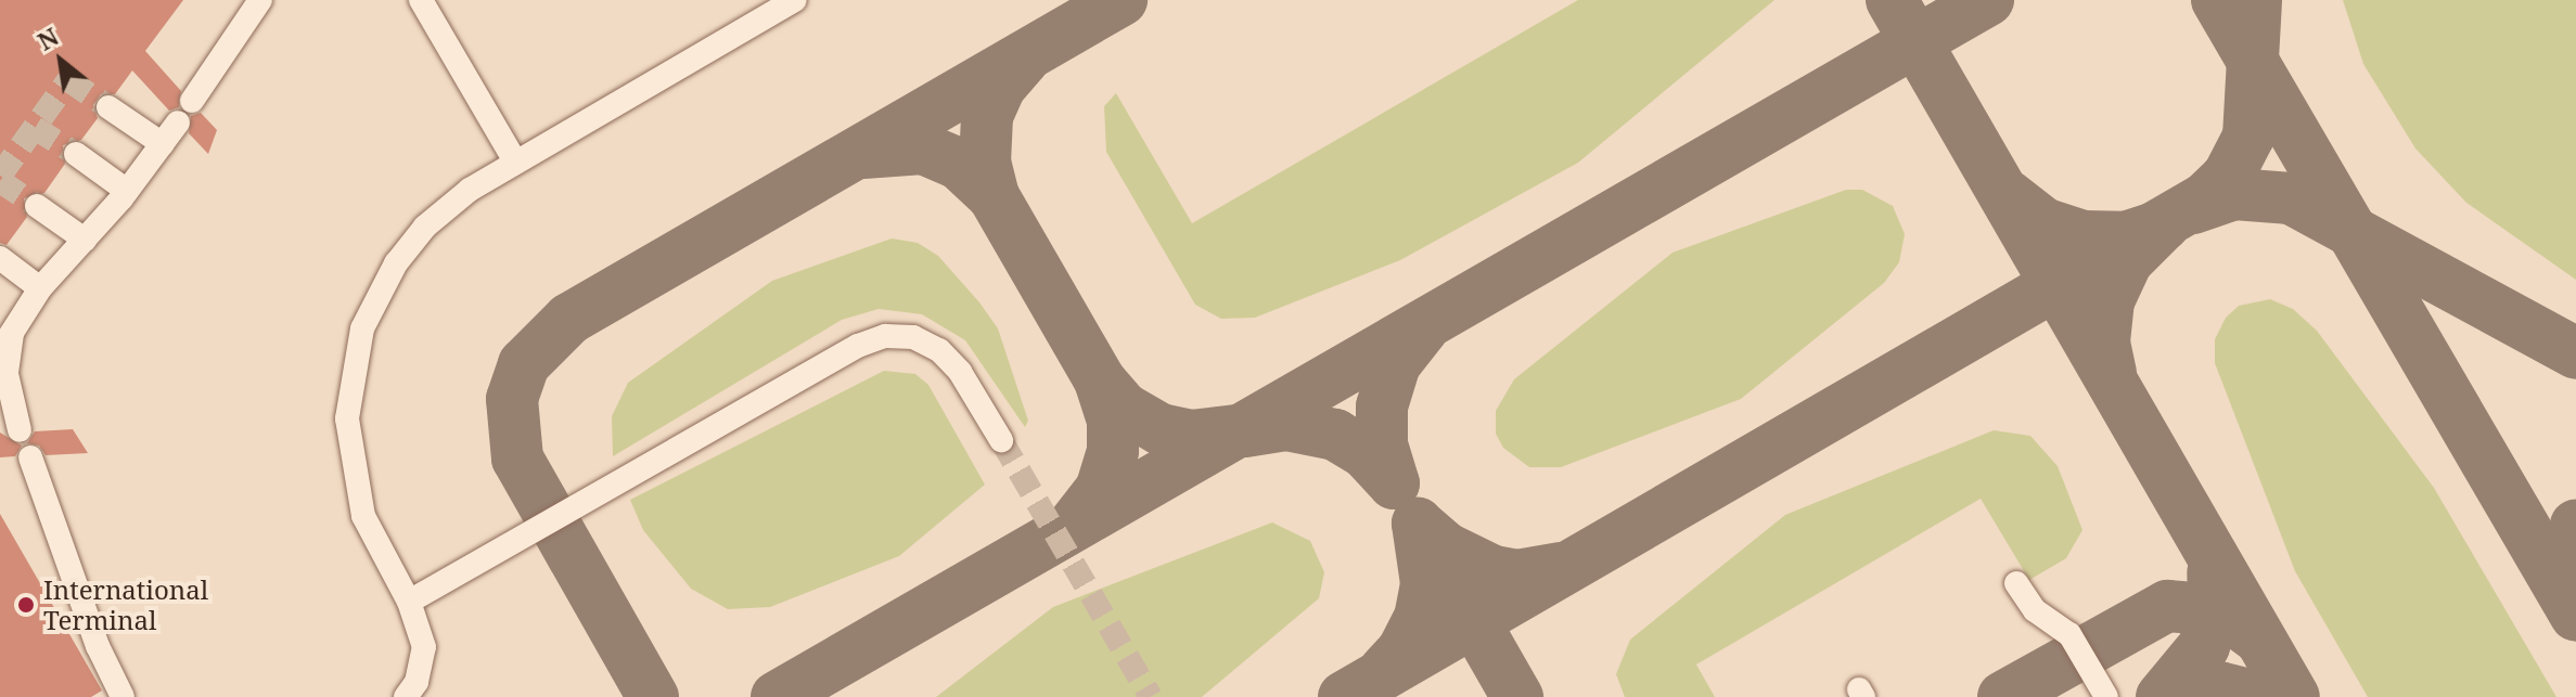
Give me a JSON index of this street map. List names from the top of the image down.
{
  "places": ["International Terminal"],
  "north": "top left"
}
